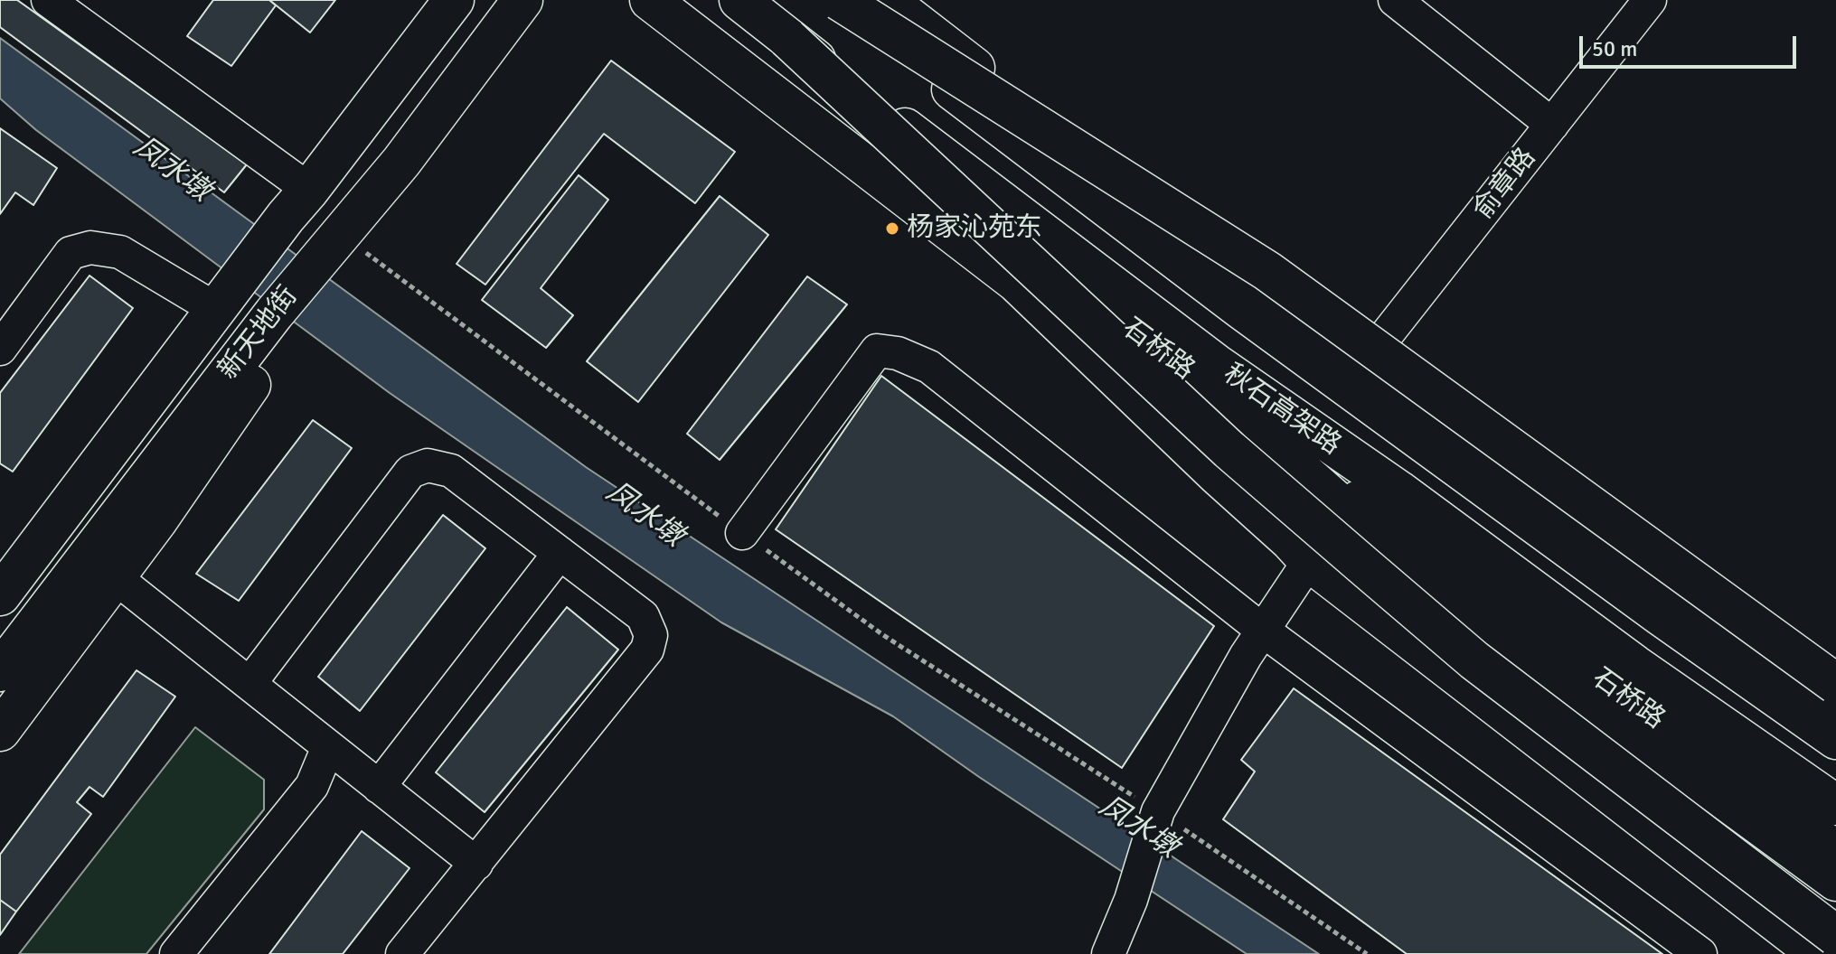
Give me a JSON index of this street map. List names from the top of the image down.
{
  "streets": {
    "main road": ["新天地街", "石桥路", "秋石高架路"],
    "street": ["俞章路"]
  },
  "water": ["凤水墩"],
  "places": ["杨家沁苑东"],
  "scale_bar": "50 m"
}
